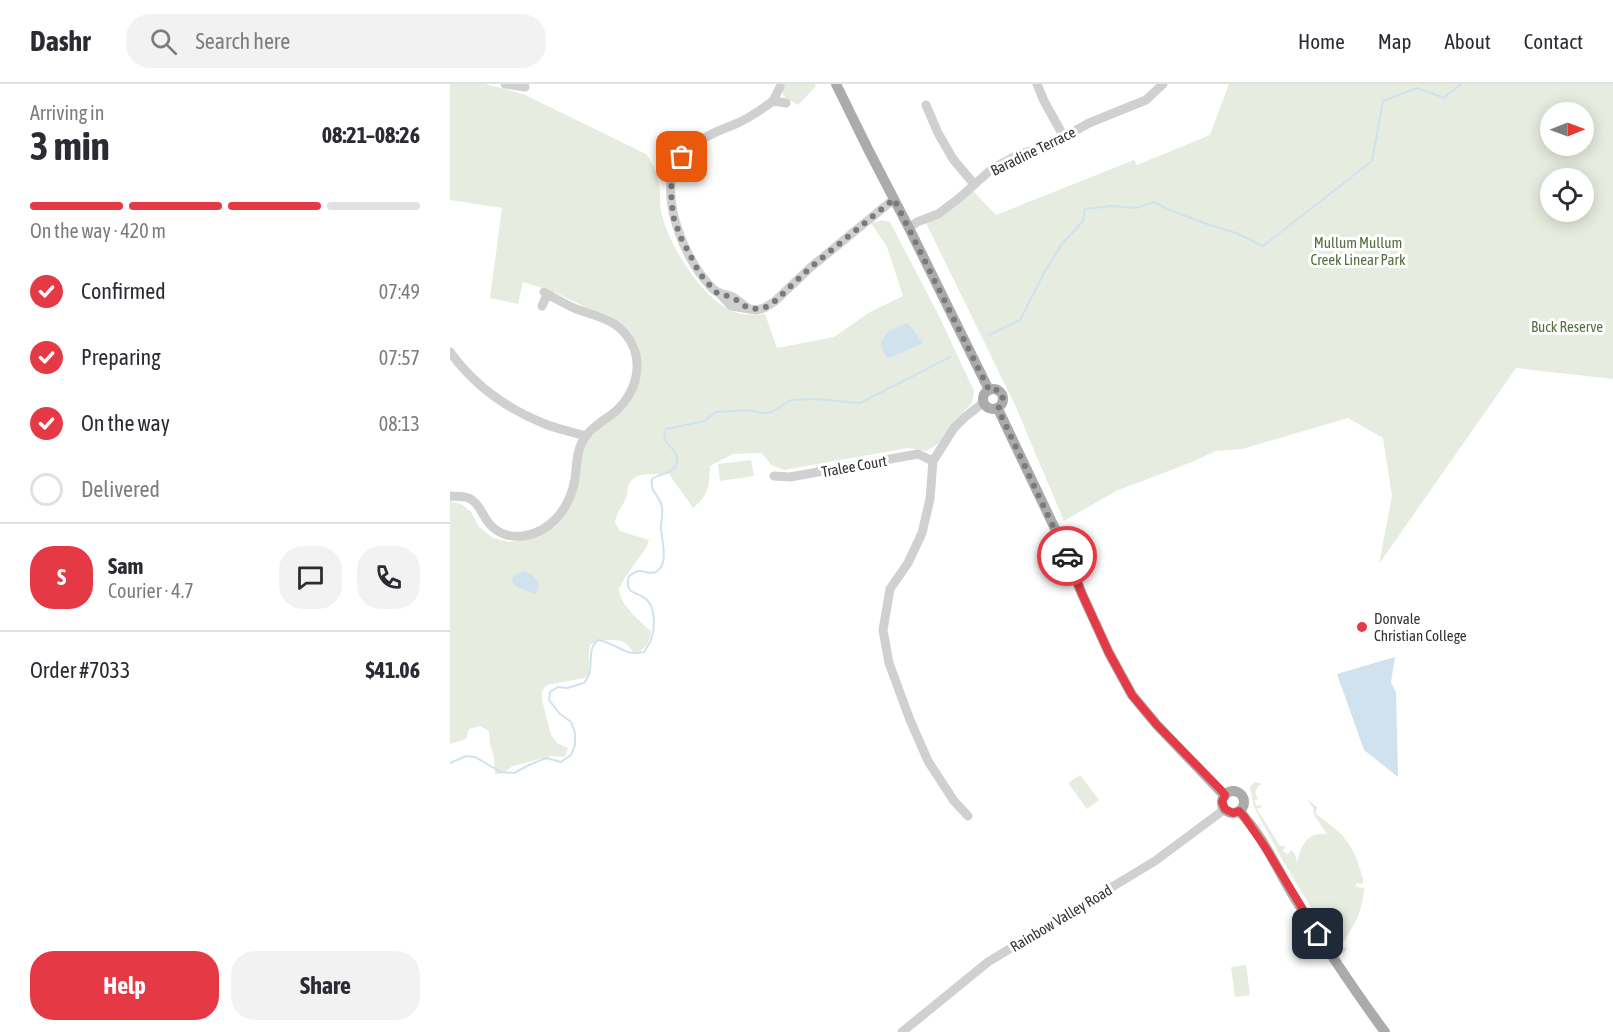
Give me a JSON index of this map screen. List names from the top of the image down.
{
  "streets": {
    "street": ["Baradine Terrace", "Tralee Court", "Rainbow Valley Road"]
  },
  "parks": ["Mullum Mullum Creek Linear Park", "Buck Reserve"],
  "places": ["Donvale Christian College"],
  "north": "right",
  "page": {
    "header": "Dashr",
    "search": "Search here",
    "nav": [
      "Home",
      "Map",
      "About",
      "Contact"
    ],
    "heading": ["3 min", "Arriving in", "08:21–08:26"],
    "panel": [
      "Sam",
      "Courier · 4.7",
      "Order #7033",
      "$41.06"
    ],
    "bar": "On the way · 420 m",
    "list": [
      ["Confirmed", "07:49"],
      ["Preparing", "07:57"],
      ["On the way", "08:13"],
      "Delivered"
    ],
    "round": "S",
    "buttons": ["Help", "Share"]
  }
}
